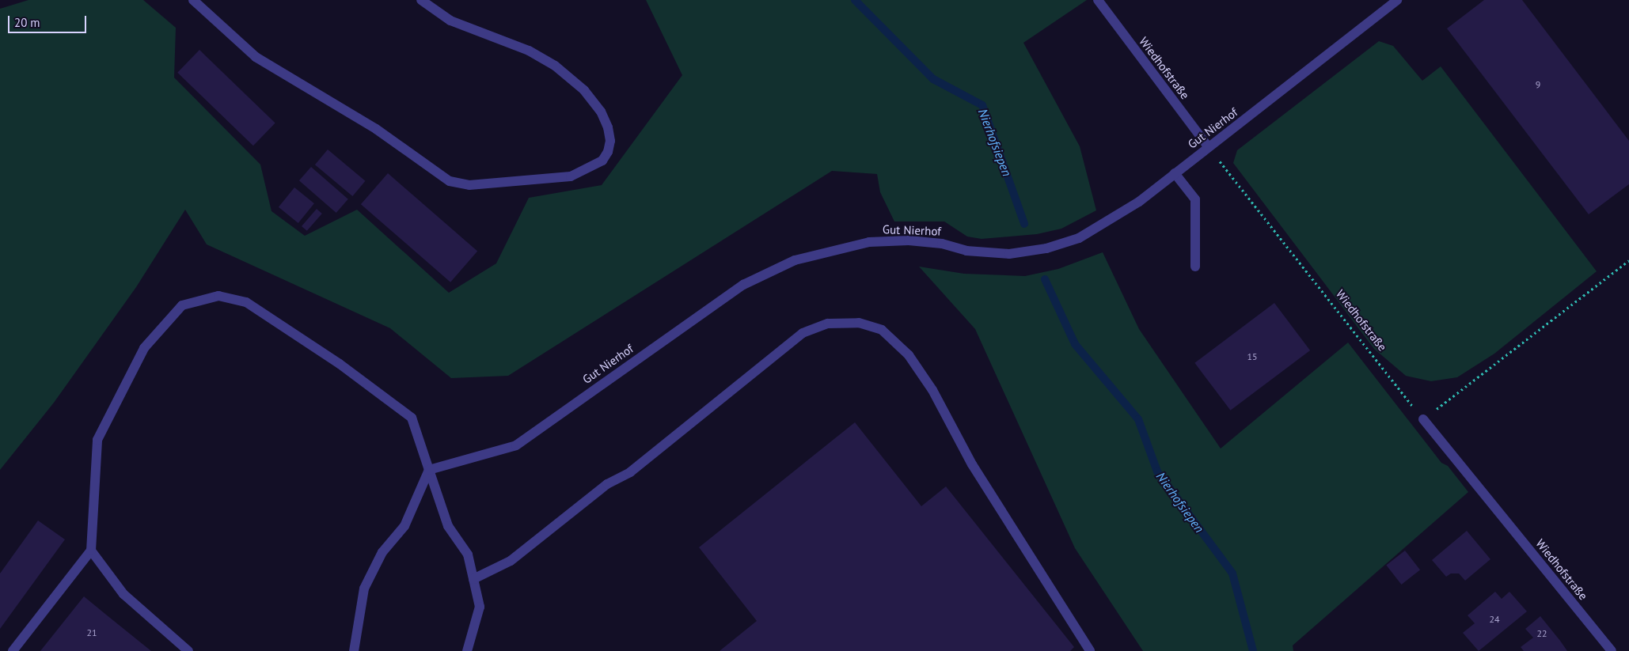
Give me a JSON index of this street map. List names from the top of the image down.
{
  "streets": {
    "street": ["Wiedhofstraße", "Gut Nierhof"]
  },
  "crossings": [
    ["Wiedhofstraße", "Gut Nierhof"]
  ],
  "water": ["Nierhofsiepen"],
  "house_numbers": [
    "9",
    "15",
    "24",
    "21",
    "22"
  ],
  "scale_bar": "20 m"
}
